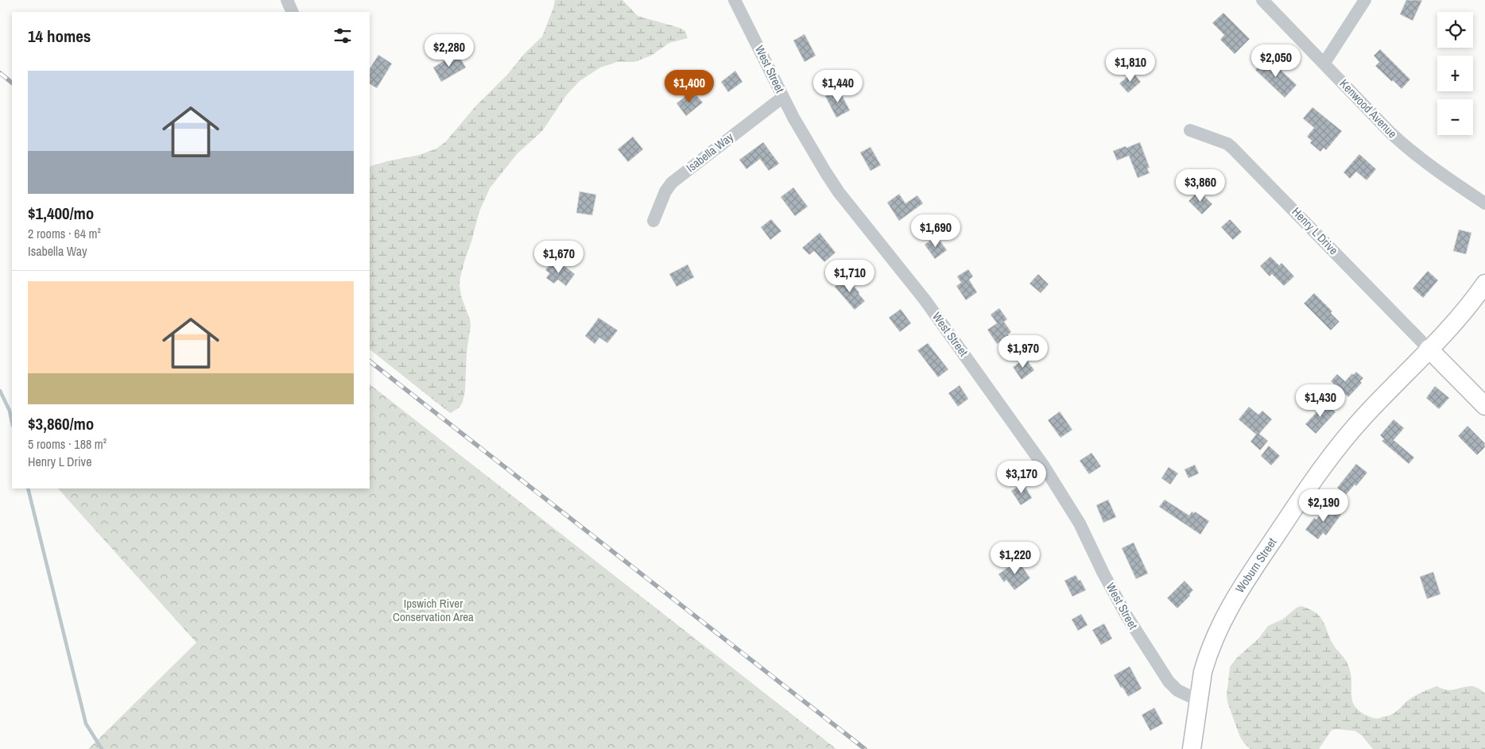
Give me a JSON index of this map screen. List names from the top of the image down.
{
  "streets": {
    "street": [
      "West Street",
      "Kenwood Avenue",
      "Isabella Way",
      "Henry L Drive",
      "Woburn Street"
    ]
  },
  "crossings": [
    ["West Street", "Isabella Way"],
    ["West Street", "Woburn Street"],
    ["Henry L Drive", "Woburn Street"]
  ],
  "parks": ["Ipswich River Conservation Area"],
  "page": {
    "map_buttons": ["+", "−"],
    "heading": "14 homes",
    "price": [
      "$2,280",
      "$2,050",
      "$1,810",
      "$1,400",
      "$1,440",
      "$3,860",
      "$1,690",
      "$1,670",
      "$1,710",
      "$1,970",
      "$1,430",
      "$3,170",
      "$2,190",
      "$1,220"
    ],
    "list": [
      {
        "name": "$1,400/mo",
        "note": "2 rooms · 64 m² · Isabella Way"
      },
      {
        "name": "$3,860/mo",
        "note": "5 rooms · 188 m² · Henry L Drive"
      }
    ]
  }
}
